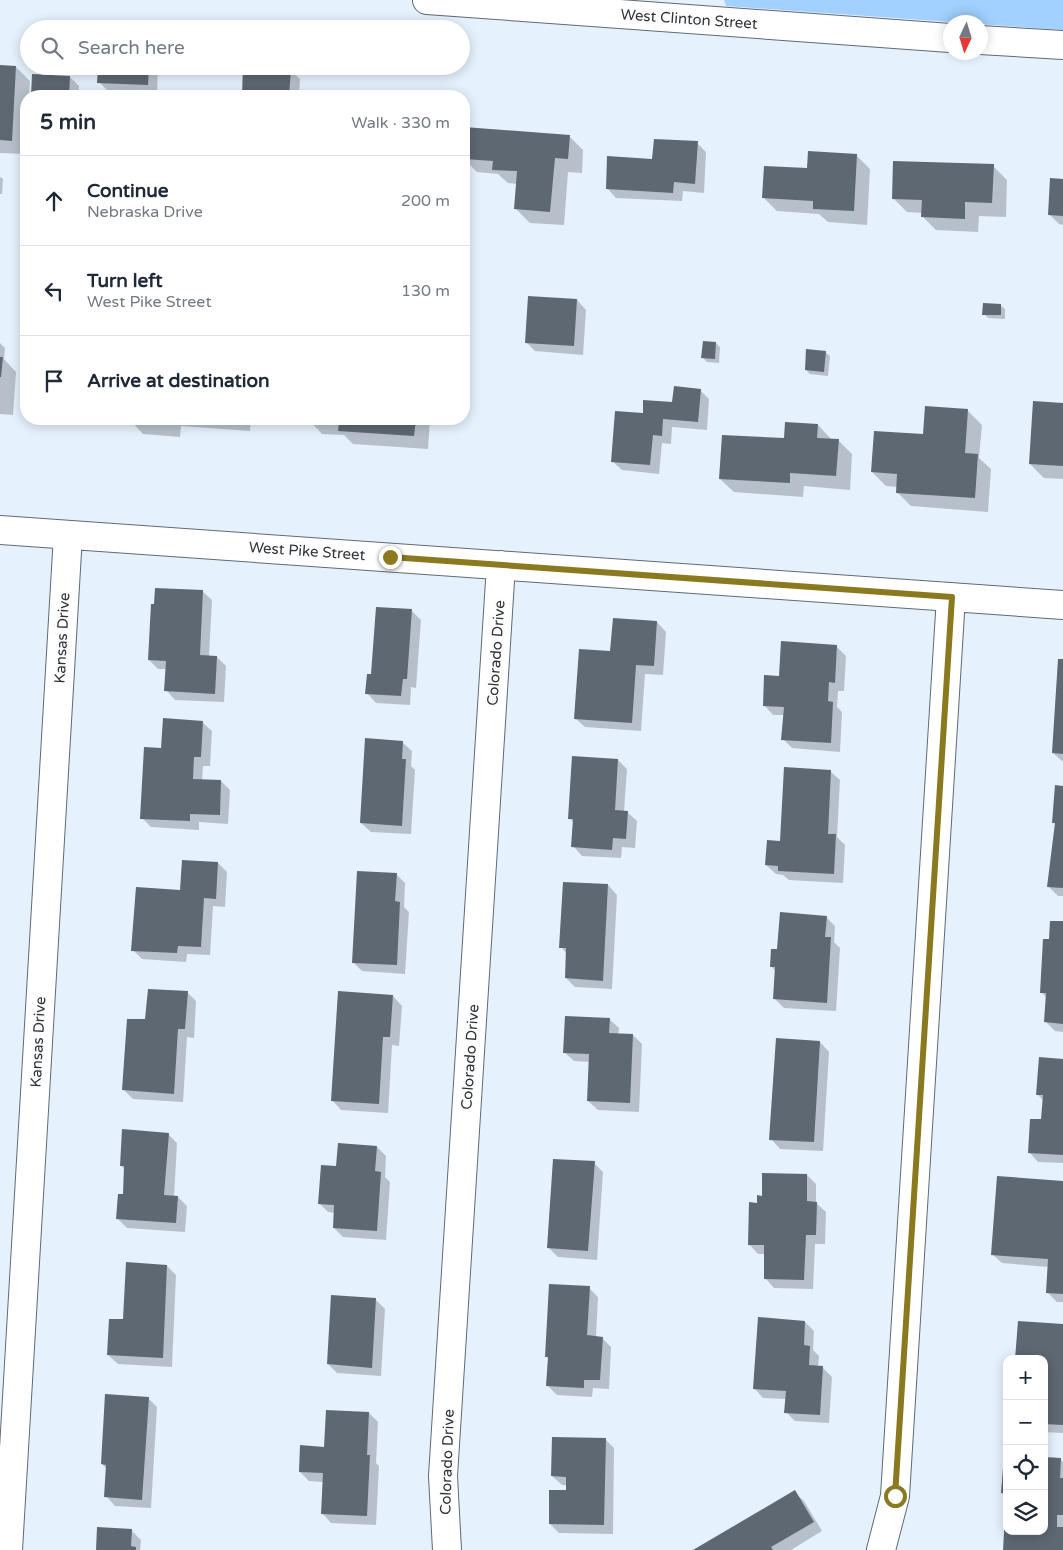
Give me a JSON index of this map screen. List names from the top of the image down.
{
  "streets": {
    "street": [
      "West Clinton Street",
      "West Pike Street",
      "Kansas Drive",
      "Colorado Drive"
    ]
  },
  "crossings": [
    ["West Pike Street", "Kansas Drive"],
    ["West Pike Street", "Colorado Drive"]
  ],
  "north": "bottom",
  "page": {
    "search": "Search here",
    "heading": ["5 min", "Walk · 330 m"],
    "list": [
      ["Continue", "Nebraska Drive", "200 m"],
      ["Turn left", "West Pike Street", "130 m"],
      "Arrive at destination"
    ],
    "map_buttons": ["+", "−"]
  }
}
